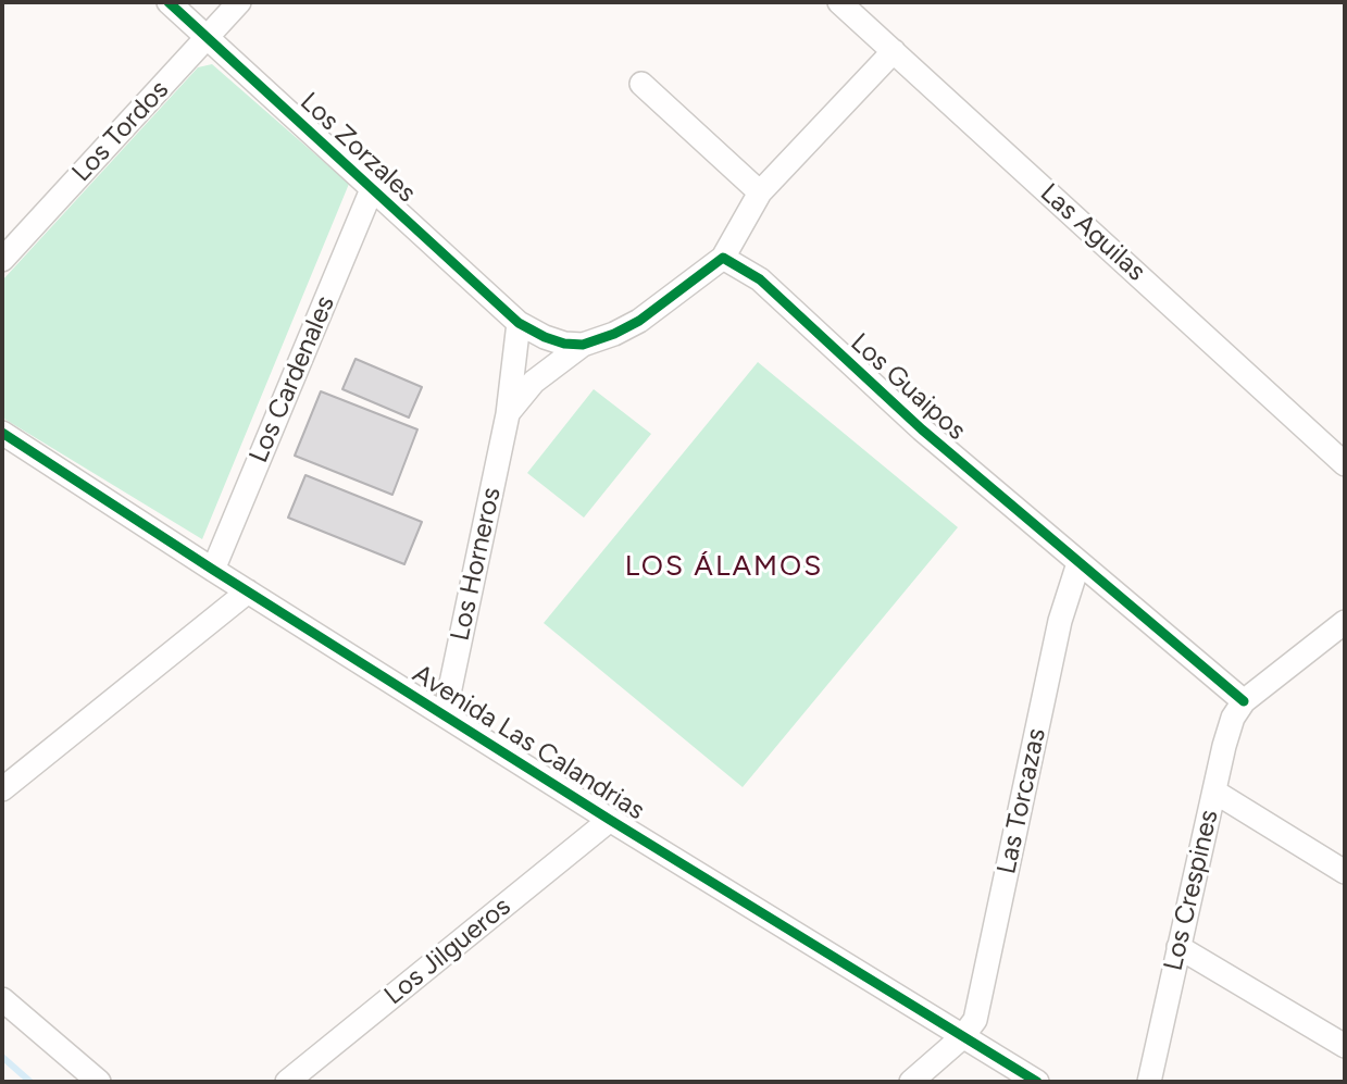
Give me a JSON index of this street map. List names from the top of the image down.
{
  "streets": {
    "street": [
      "Los Tordos",
      "Los Zorzales",
      "Las Aguilas",
      "Los Cardenales",
      "Los Guaipos",
      "Los Horneros",
      "Avenida Las Calandrias",
      "Las Torcazas",
      "Los Crespines",
      "Los Jilgueros"
    ]
  },
  "crossings": [
    ["Los Tordos", "Los Zorzales"],
    ["Los Zorzales", "Los Cardenales"],
    ["Los Zorzales", "Los Horneros"],
    ["Los Cardenales", "Avenida Las Calandrias"],
    ["Los Guaipos", "Las Torcazas"],
    ["Los Guaipos", "Los Crespines"],
    ["Los Horneros", "Avenida Las Calandrias"],
    ["Avenida Las Calandrias", "Las Torcazas"],
    ["Avenida Las Calandrias", "Los Jilgueros"]
  ],
  "districts": ["LOS ÁLAMOS"]
}
